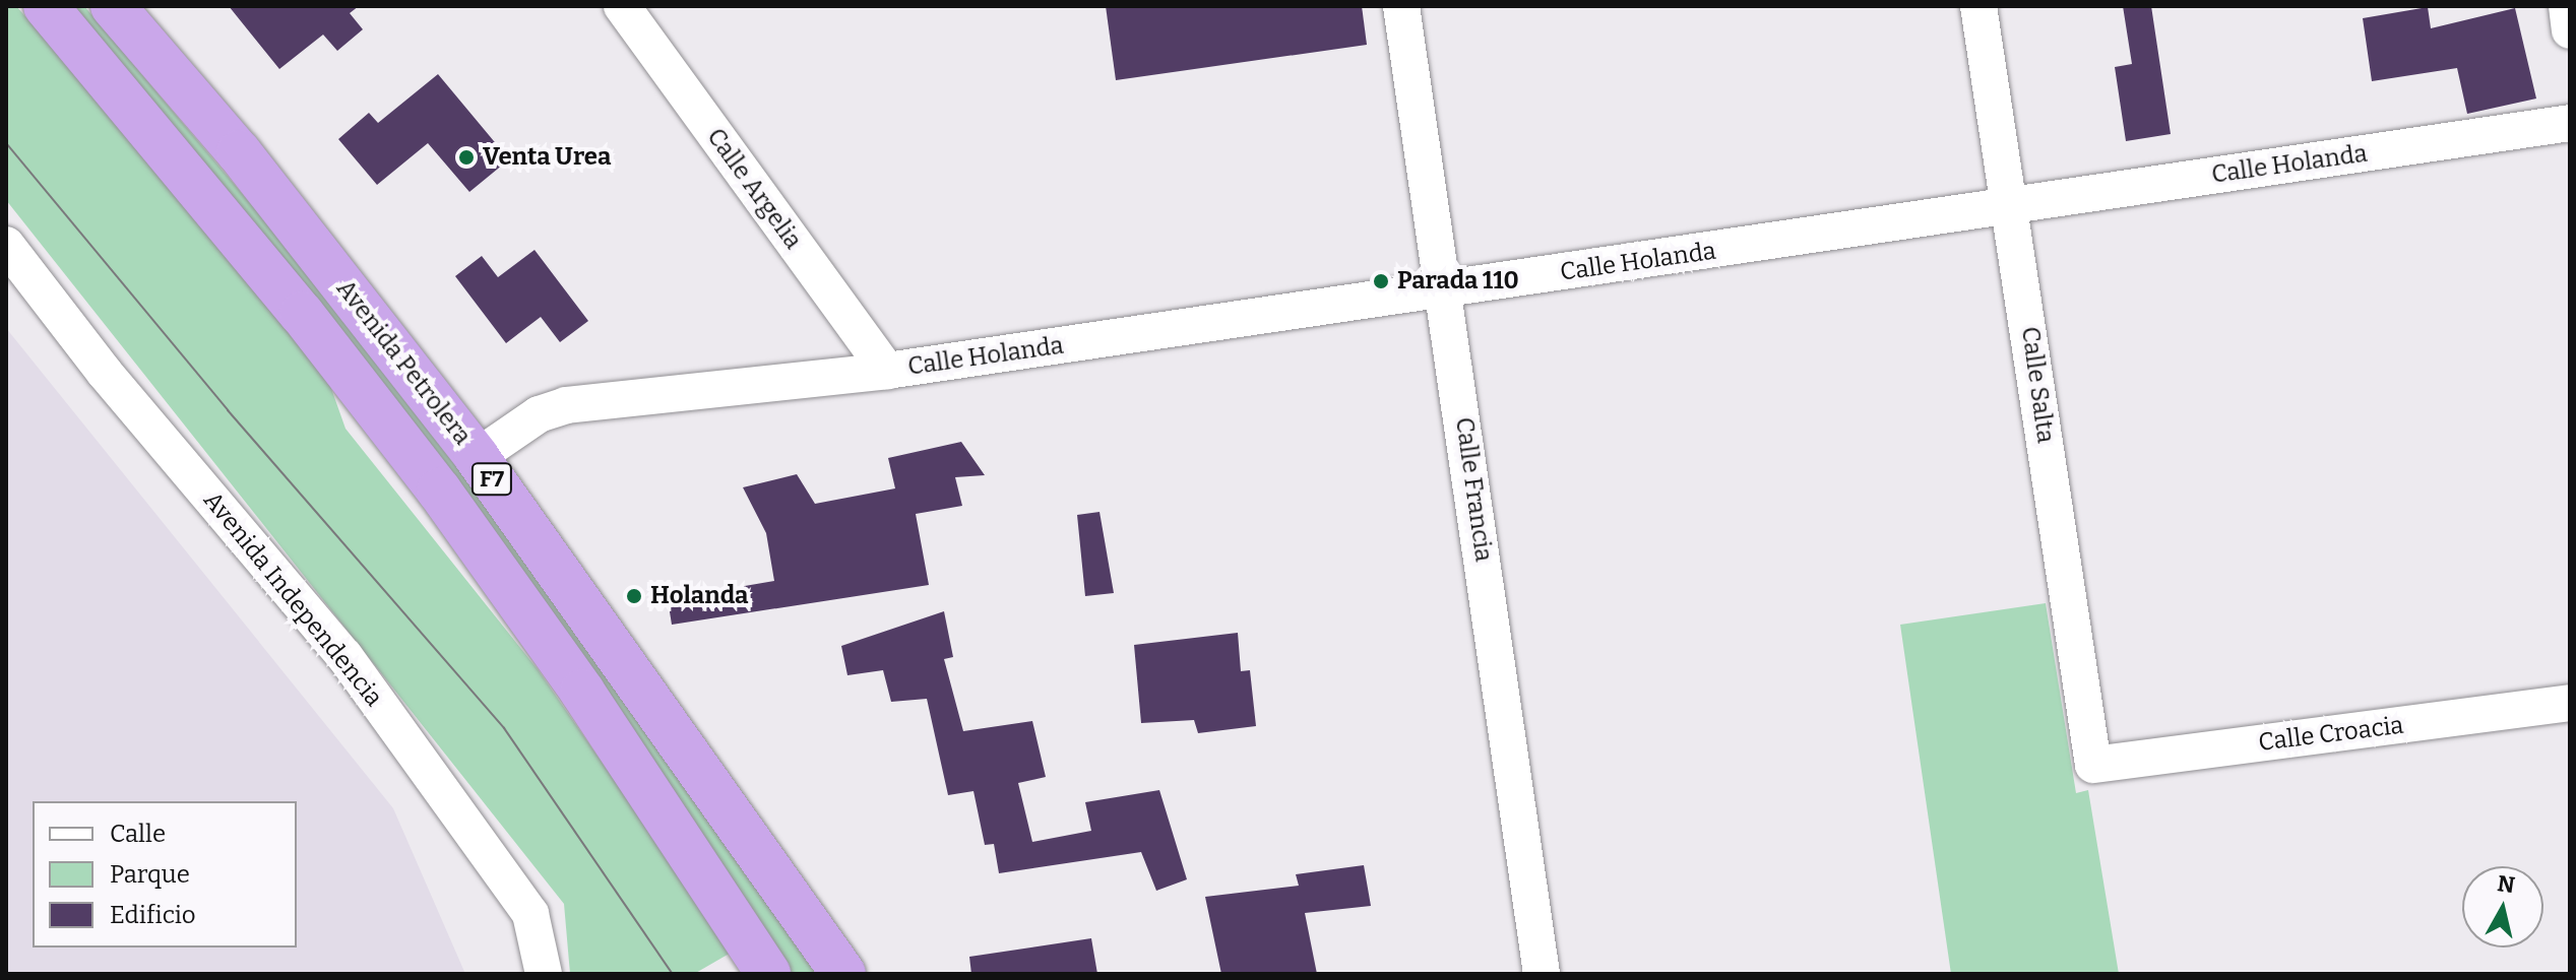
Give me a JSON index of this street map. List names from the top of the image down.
{
  "streets": {
    "highway": ["Avenida Petrolera", "F7"],
    "street": [
      "Calle Holanda",
      "Calle Argelia",
      "Calle Salta",
      "Calle Francia",
      "Avenida Independencia",
      "Calle Croacia"
    ]
  },
  "crossings": [
    ["Calle Holanda", "Calle Argelia"],
    ["Calle Holanda", "Avenida Petrolera"],
    ["Calle Holanda", "Calle Salta"],
    ["Calle Holanda", "Calle Francia"],
    ["Calle Salta", "Calle Croacia"]
  ],
  "places": ["Venta Urea", "Parada 110", "Holanda"],
  "legend": ["Calle", "Parque", "Edificio"],
  "north": "top"
}
